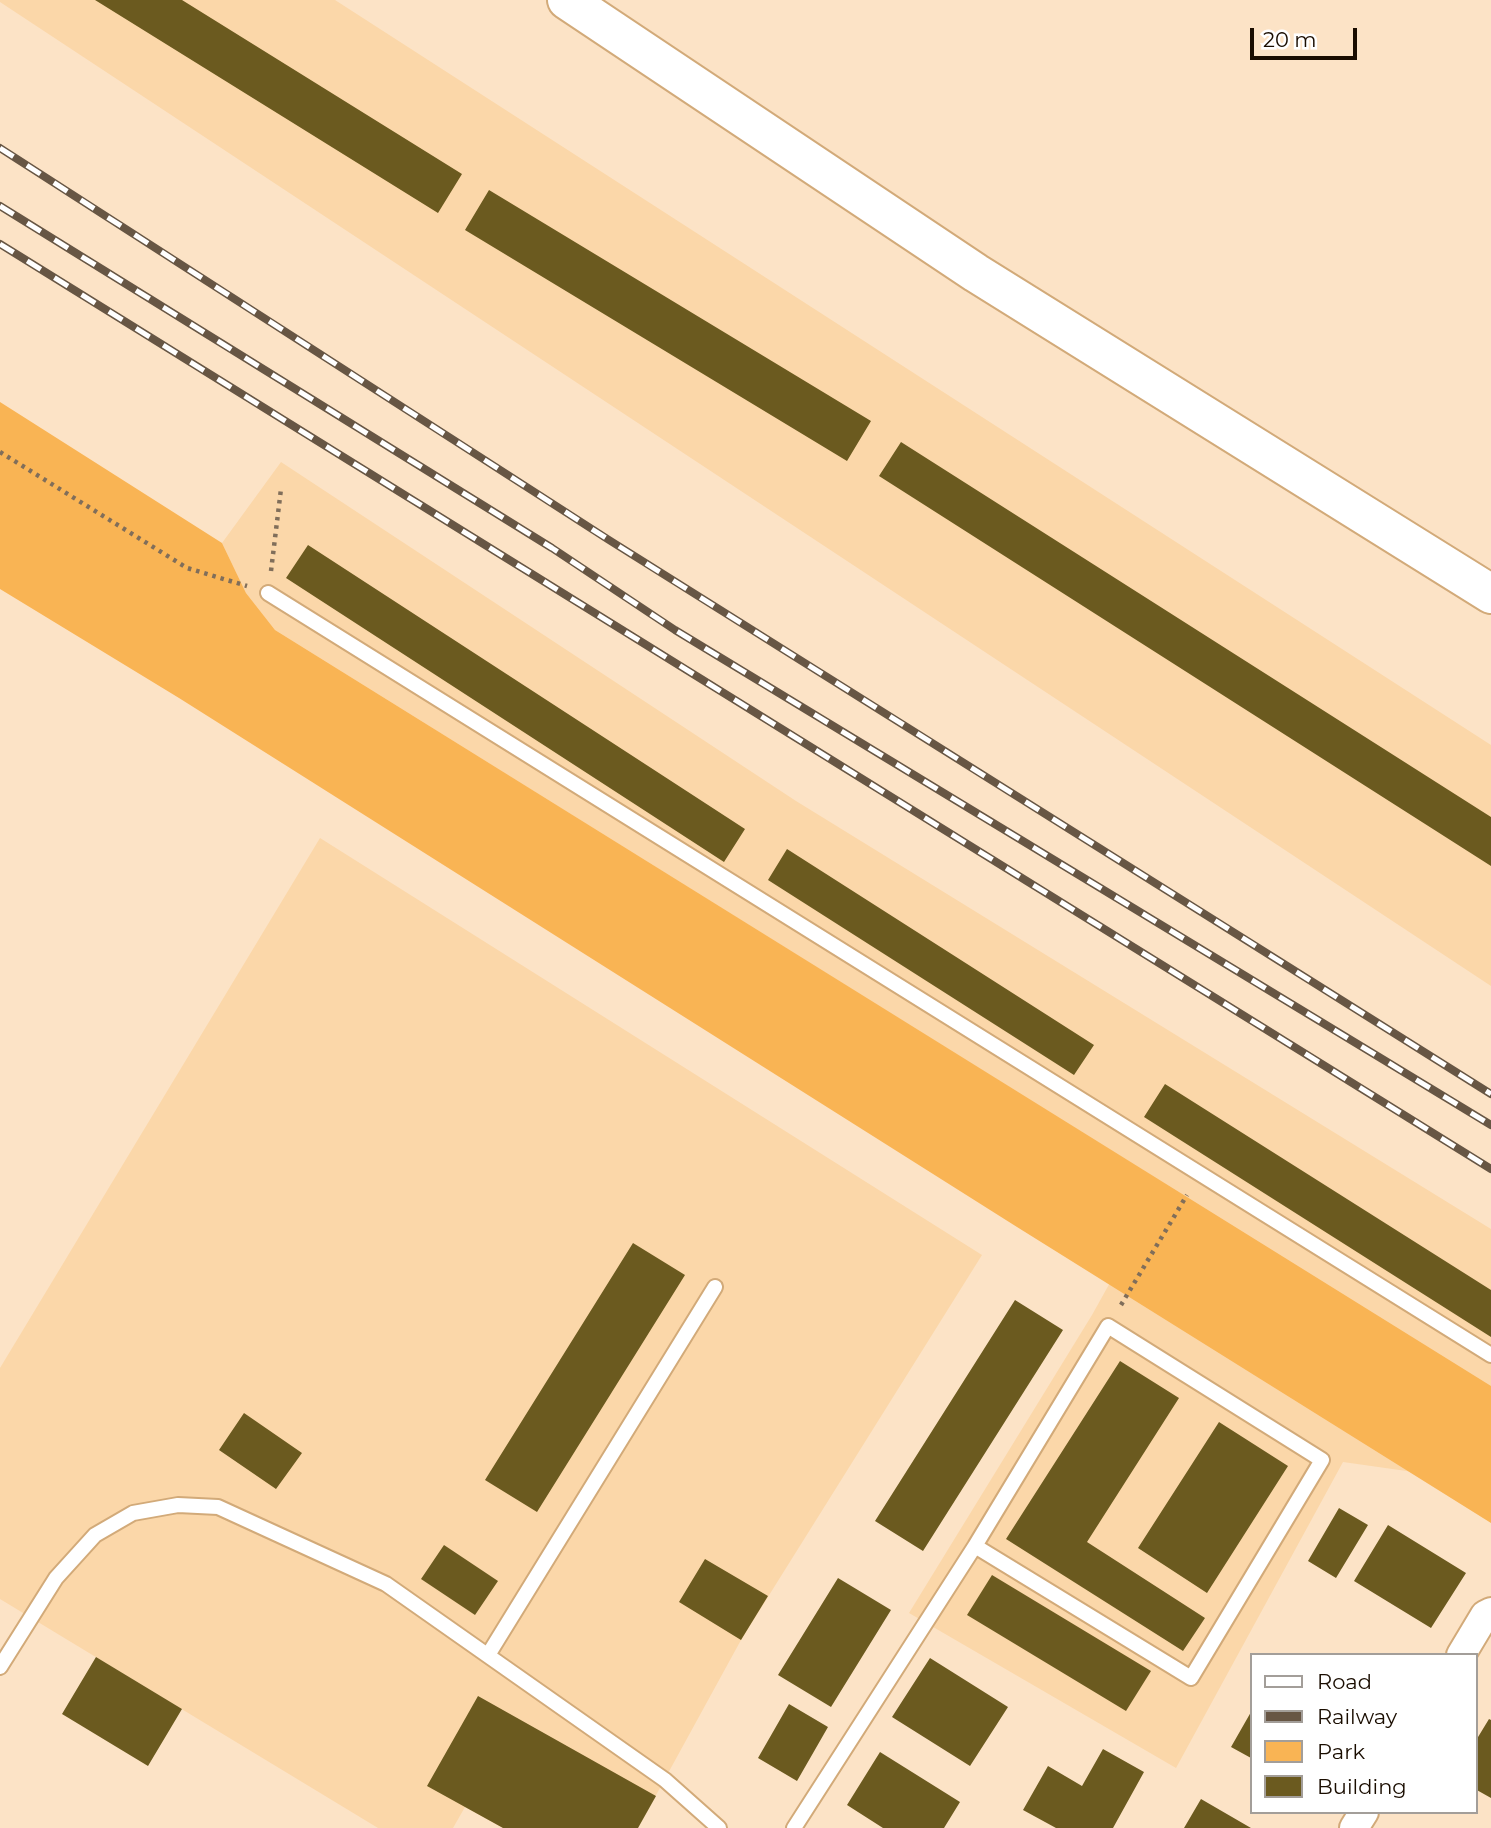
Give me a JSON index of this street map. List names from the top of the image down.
{
  "legend": [
    "Road",
    "Railway",
    "Park",
    "Building"
  ],
  "scale_bar": "20 m"
}
